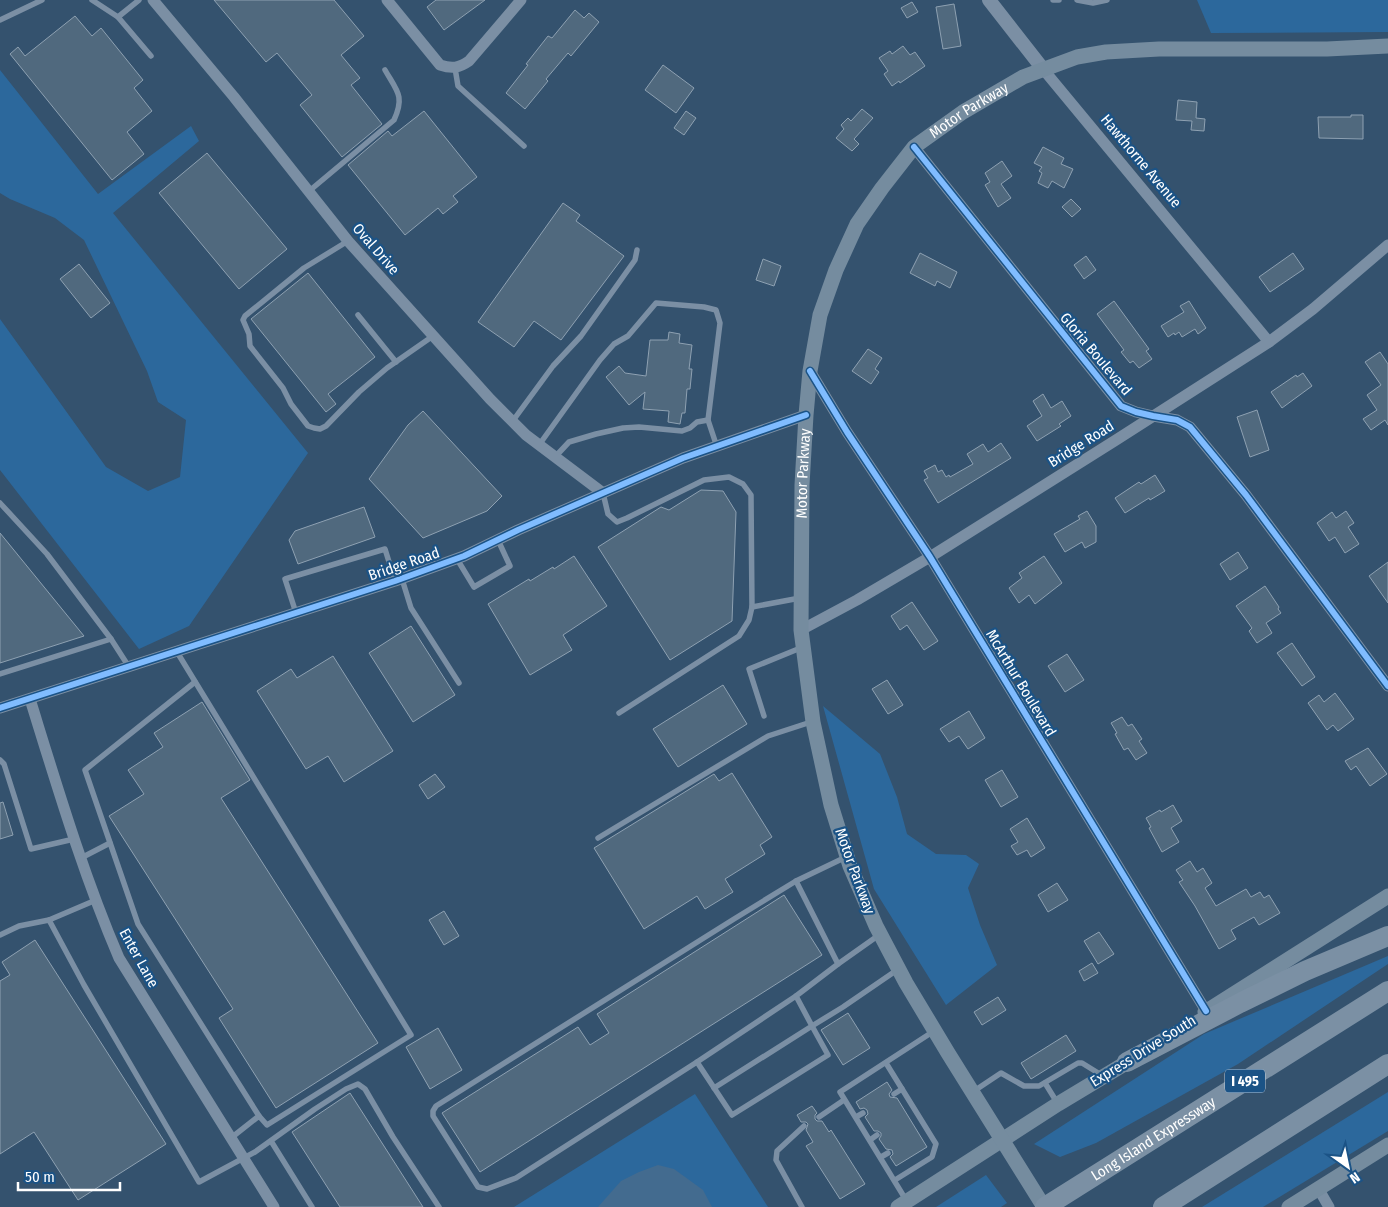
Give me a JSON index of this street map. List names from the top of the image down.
{
  "streets": {
    "highway": ["I 495", "Long Island Expressway"],
    "main road": ["Motor Parkway", "Express Drive South"],
    "street": [
      "Hawthorne Avenue",
      "Oval Drive",
      "Gloria Boulevard",
      "Bridge Road",
      "McArthur Boulevard",
      "Enter Lane"
    ]
  },
  "crossings": [
    ["Motor Parkway", "Hawthorne Avenue"],
    ["Motor Parkway", "Gloria Boulevard"],
    ["Motor Parkway", "Bridge Road"],
    ["Motor Parkway", "McArthur Boulevard"],
    ["Motor Parkway", "Express Drive South"],
    ["Motor Parkway", "Long Island Expressway"],
    ["Hawthorne Avenue", "Bridge Road"],
    ["Oval Drive", "Bridge Road"],
    ["Gloria Boulevard", "Bridge Road"],
    ["Bridge Road", "McArthur Boulevard"],
    ["Bridge Road", "Enter Lane"],
    ["McArthur Boulevard", "Express Drive South"]
  ],
  "scale_bar": "50 m",
  "north": "bottom right"
}
